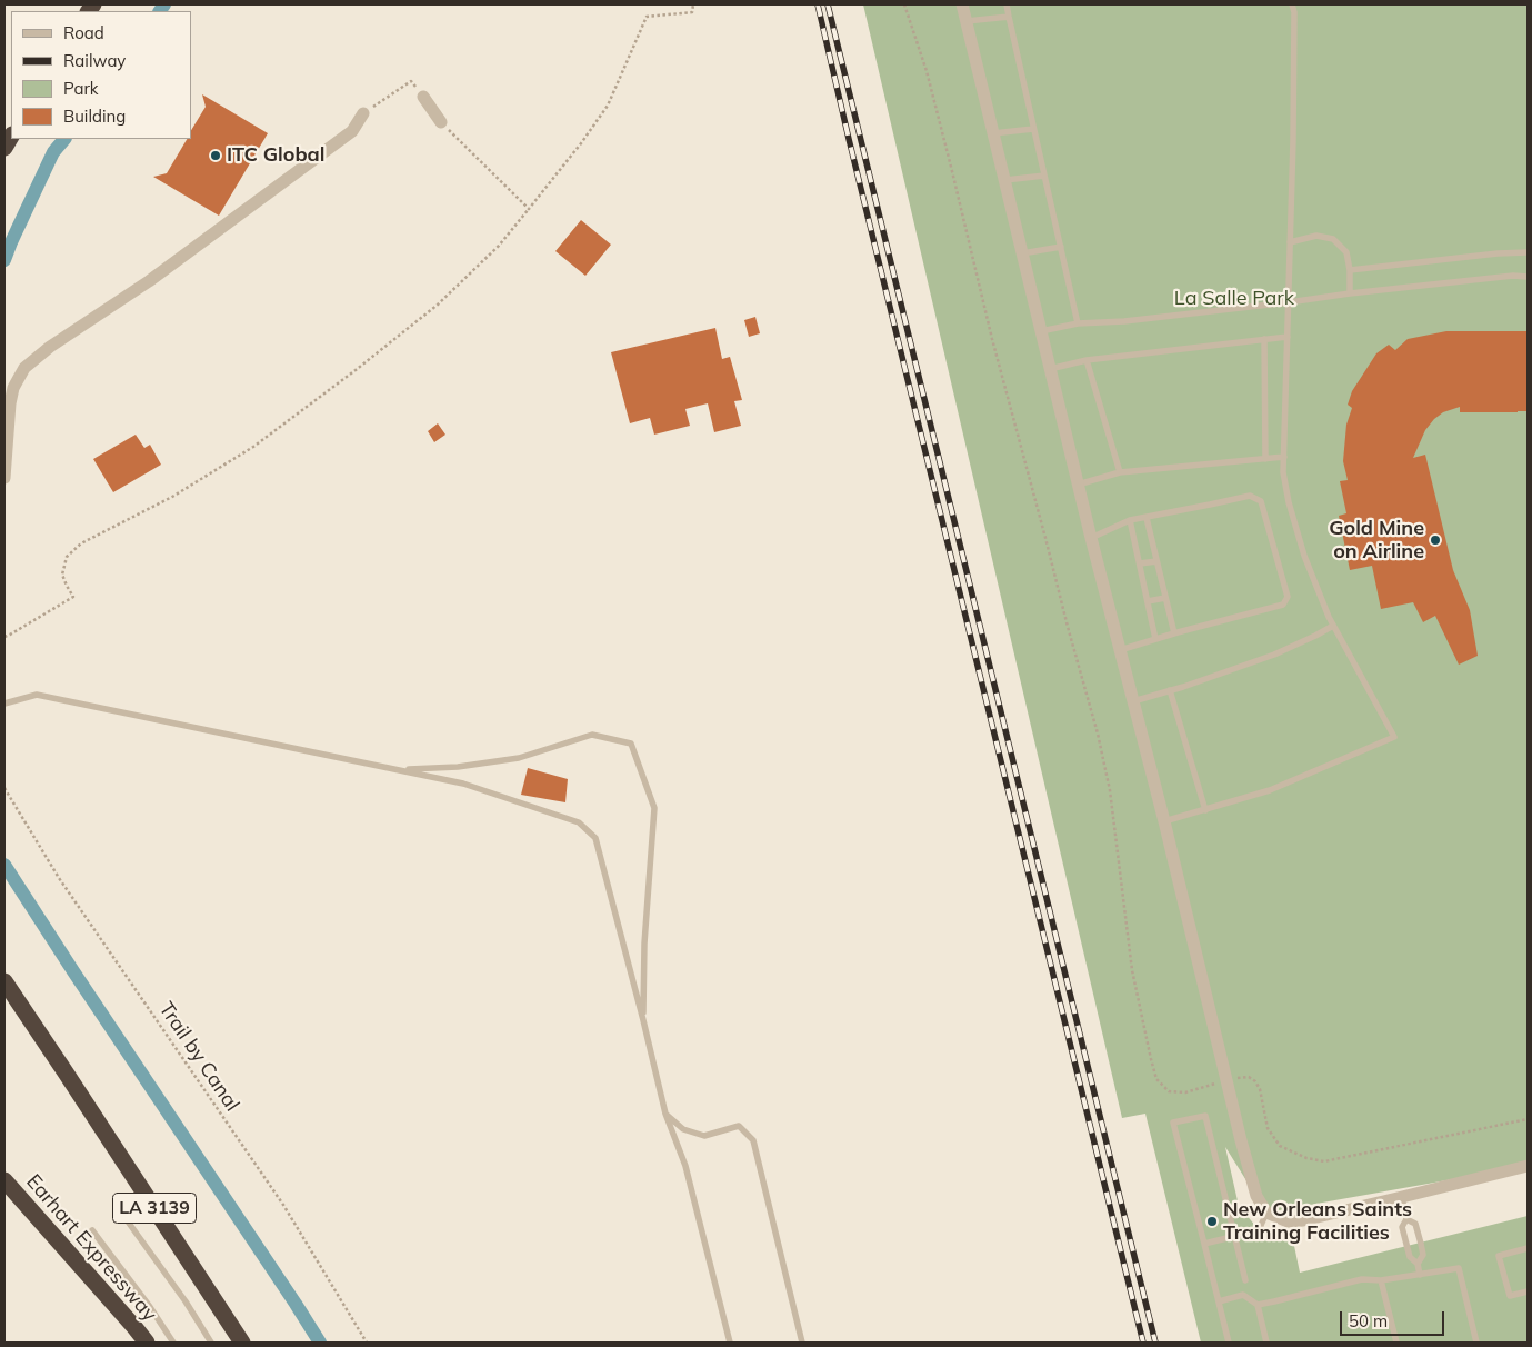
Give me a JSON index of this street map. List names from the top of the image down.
{
  "streets": {
    "highway": ["LA 3139", "Earhart Expressway"],
    "path": ["Trail by Canal"]
  },
  "parks": ["La Salle Park"],
  "places": ["ITC Global", "Gold Mine on Airline", "New Orleans Saints Training Facilities"],
  "legend": [
    "Road",
    "Railway",
    "Park",
    "Building"
  ],
  "scale_bar": "50 m"
}
